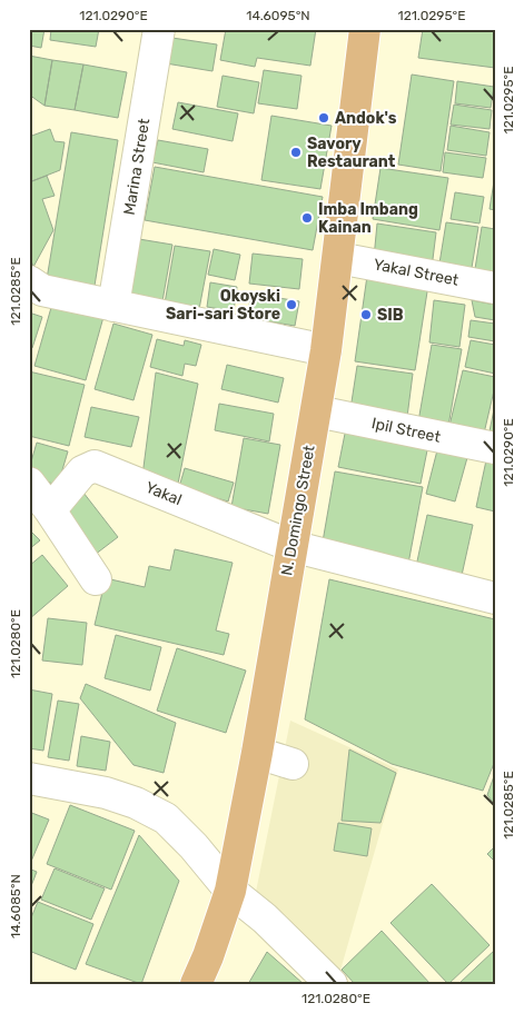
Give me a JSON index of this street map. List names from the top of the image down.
{
  "streets": {
    "main road": ["N. Domingo Street"],
    "street": [
      "Marina Street",
      "Yakal Street",
      "Ipil Street",
      "Yakal"
    ]
  },
  "crossings": [
    ["Yakal Street", "N. Domingo Street"],
    ["Ipil Street", "N. Domingo Street"],
    ["Yakal", "N. Domingo Street"]
  ],
  "places": [
    "Andok's",
    "Savory Restaurant",
    "Imba Imbang Kainan",
    "Okoyski Sari-sari Store",
    "SIB"
  ],
  "coordinates": [
    "121.0290°E",
    "14.6095°N",
    "121.0295°E",
    "121.0285°E",
    "121.0280°E",
    "14.6085°N"
  ]
}
